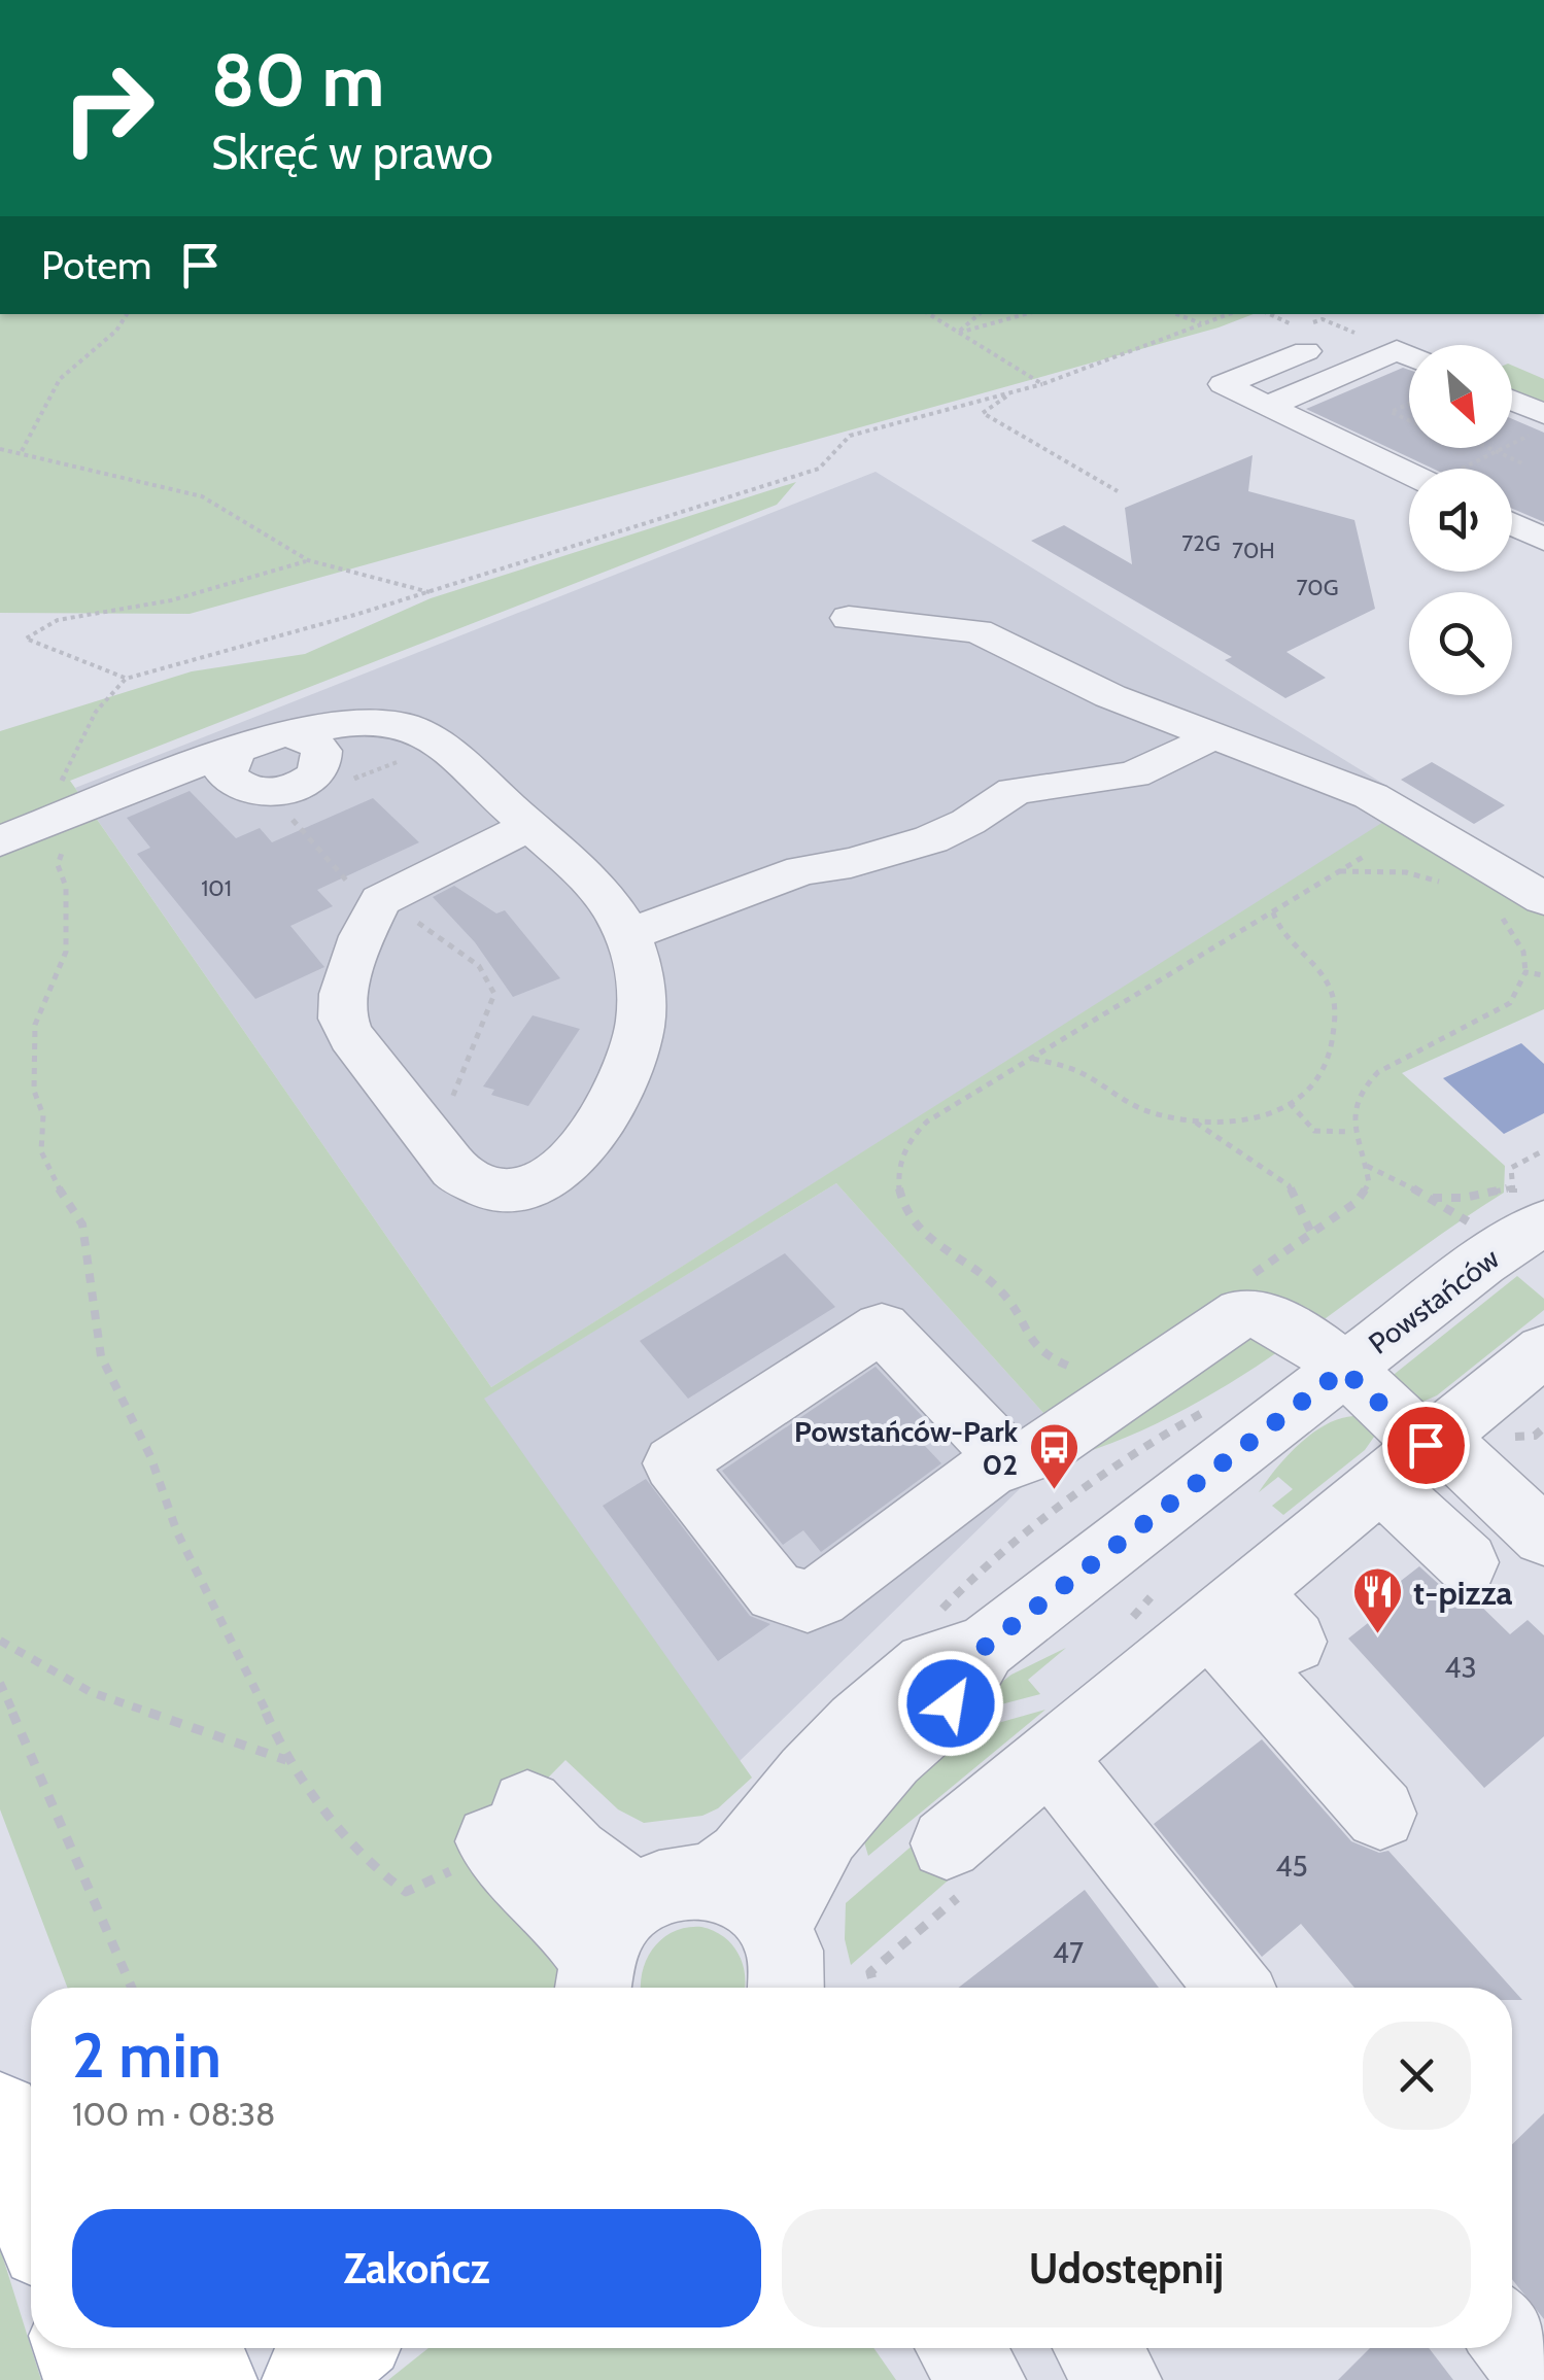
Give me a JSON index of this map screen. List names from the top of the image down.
{
  "streets": {
    "street": ["Powstańców"]
  },
  "places": {
    "bus stop": ["Powstańców-Park 02"],
    "restaurant": ["t-pizza"]
  },
  "house_numbers": [
    "72G",
    "70H",
    "70G",
    "101",
    "43",
    "45",
    "47"
  ],
  "north": "bottom right",
  "page": {
    "turn": ["80 m", "Skręć w prawo"],
    "then": "Potem",
    "heading": ["2 min", "100 m · 08:38"],
    "buttons": ["Zakończ", "Udostępnij"]
  }
}
